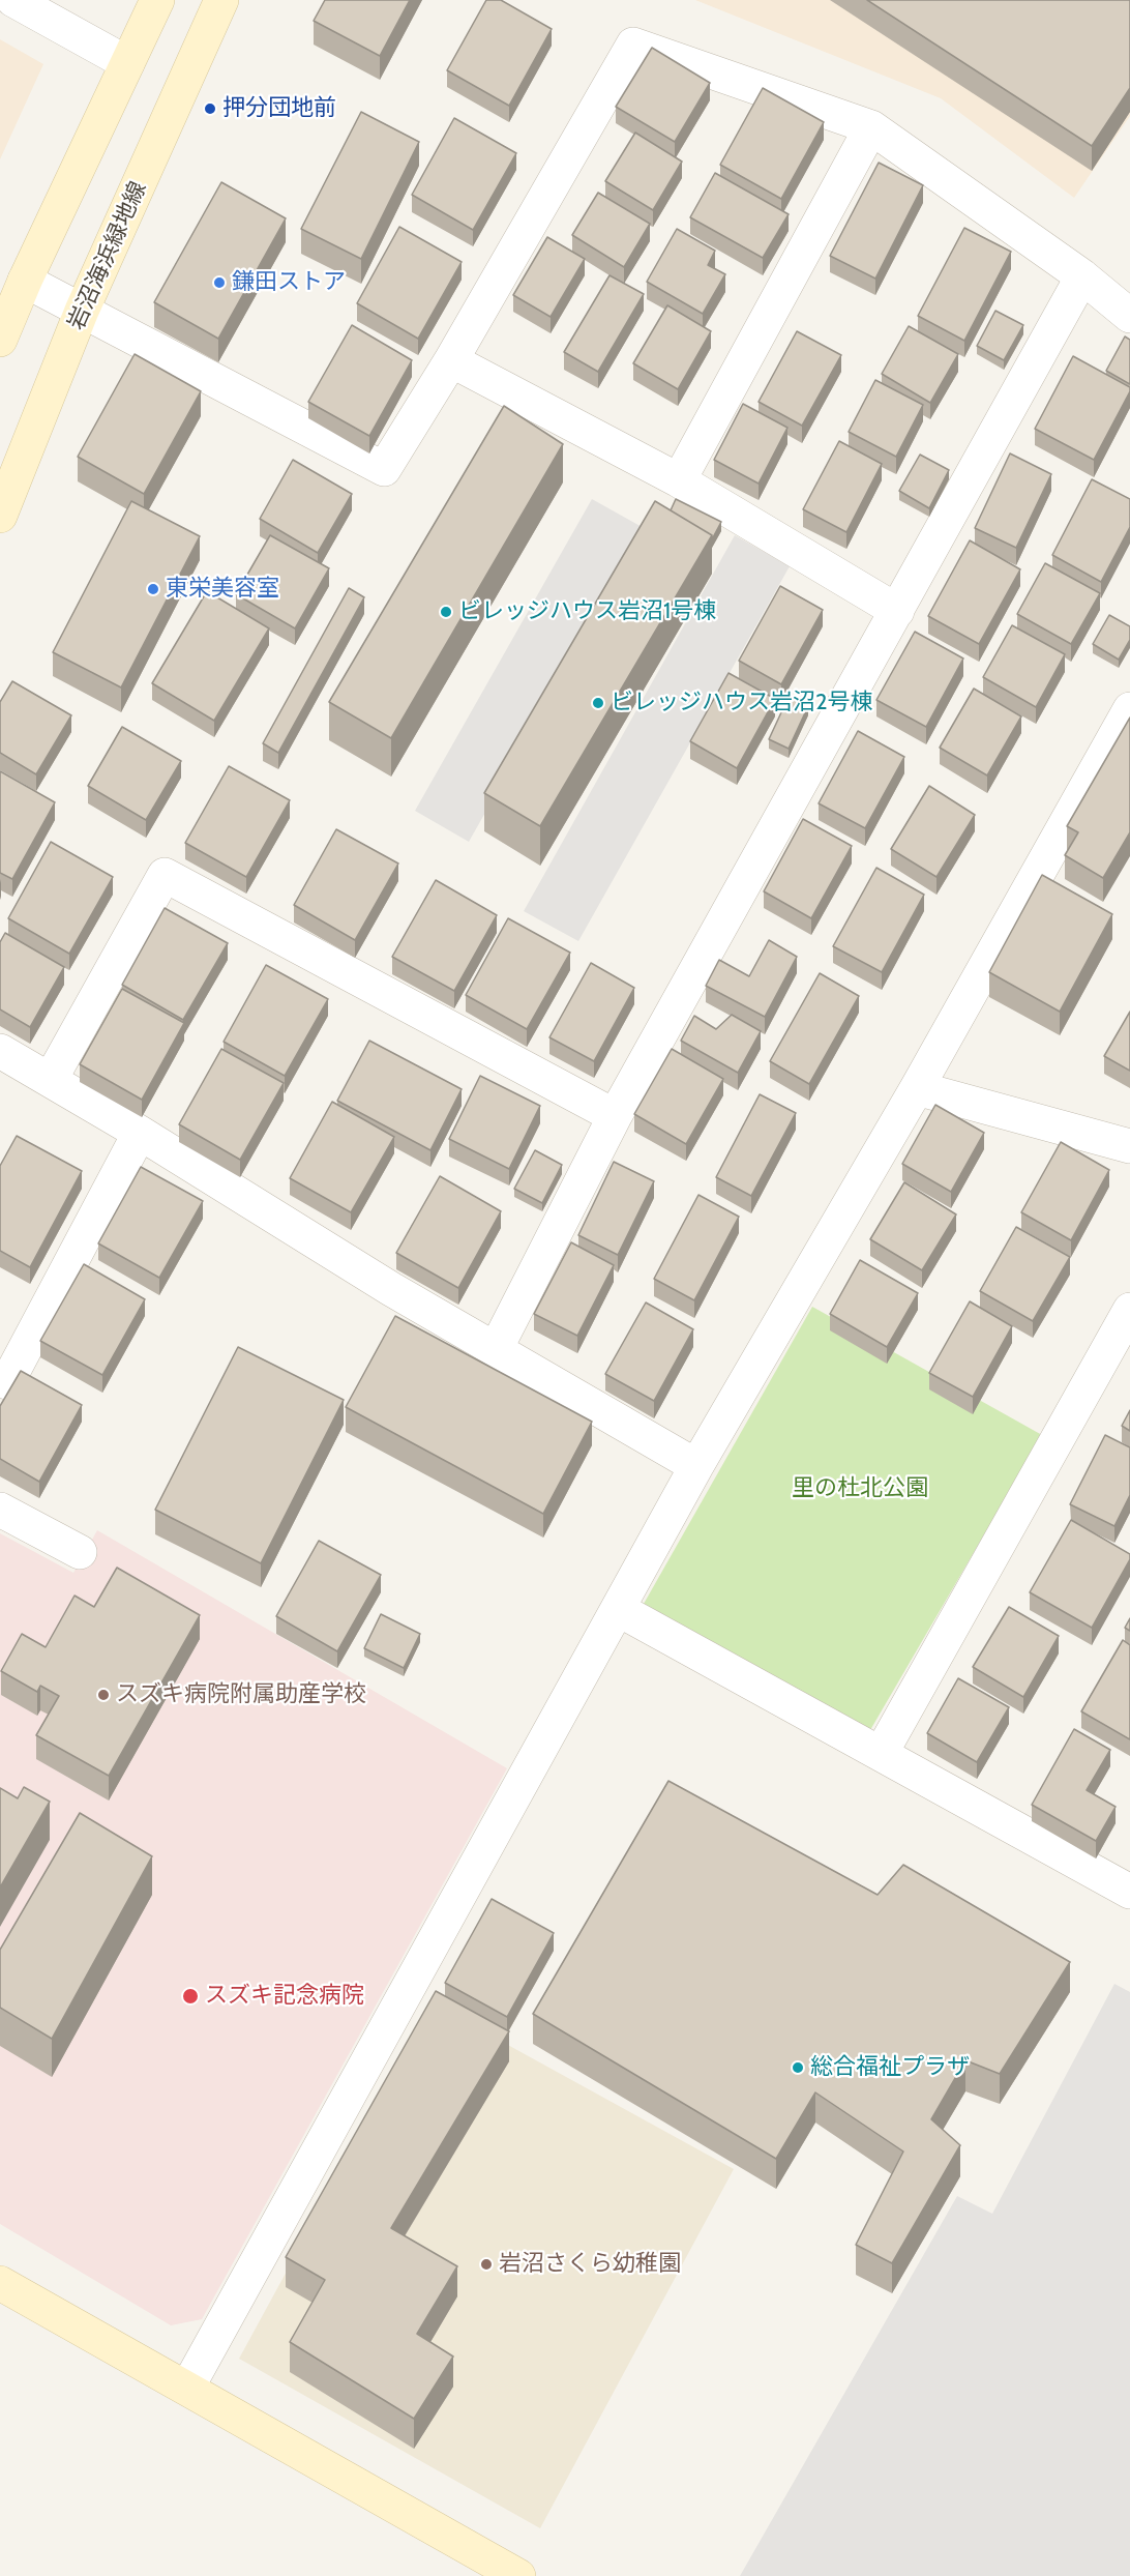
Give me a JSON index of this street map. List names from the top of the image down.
{
  "streets": {
    "main road": ["岩沼海浜緑地線"]
  },
  "parks": ["里の杜北公園"],
  "places": [
    "押分団地前",
    "鎌田ストア",
    "東栄美容室",
    "ビレッジハウス岩沼1号棟",
    "ビレッジハウス岩沼2号棟",
    "スズキ病院附属助産学校",
    "スズキ記念病院",
    "総合福祉プラザ",
    "岩沼さくら幼稚園"
  ]
}
